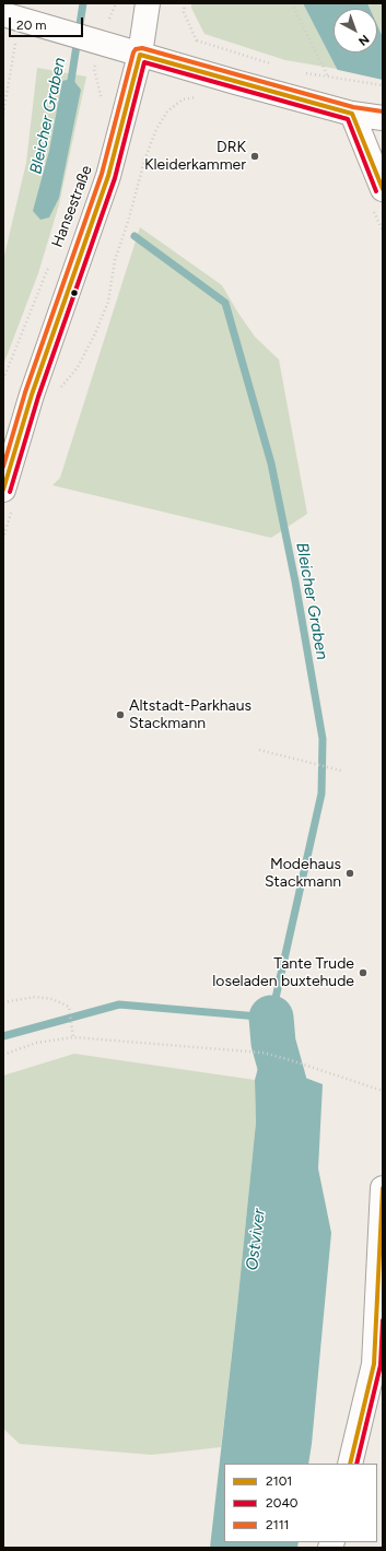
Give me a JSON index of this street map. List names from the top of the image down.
{
  "streets": {
    "street": ["Hansestraße"]
  },
  "water": ["Bleicher Graben", "Ostviver"],
  "places": [
    "DRK Kleiderkammer",
    "Altstadt-Parkhaus Stackmann",
    "Modehaus Stackmann",
    "Tante Trude loseladen buxtehude"
  ],
  "lines": ["transit line 2111", "transit line 2101", "transit line 2040"],
  "legend": ["2101", "2040", "2111"],
  "scale_bar": "20 m",
  "north": "bottom right"
}
